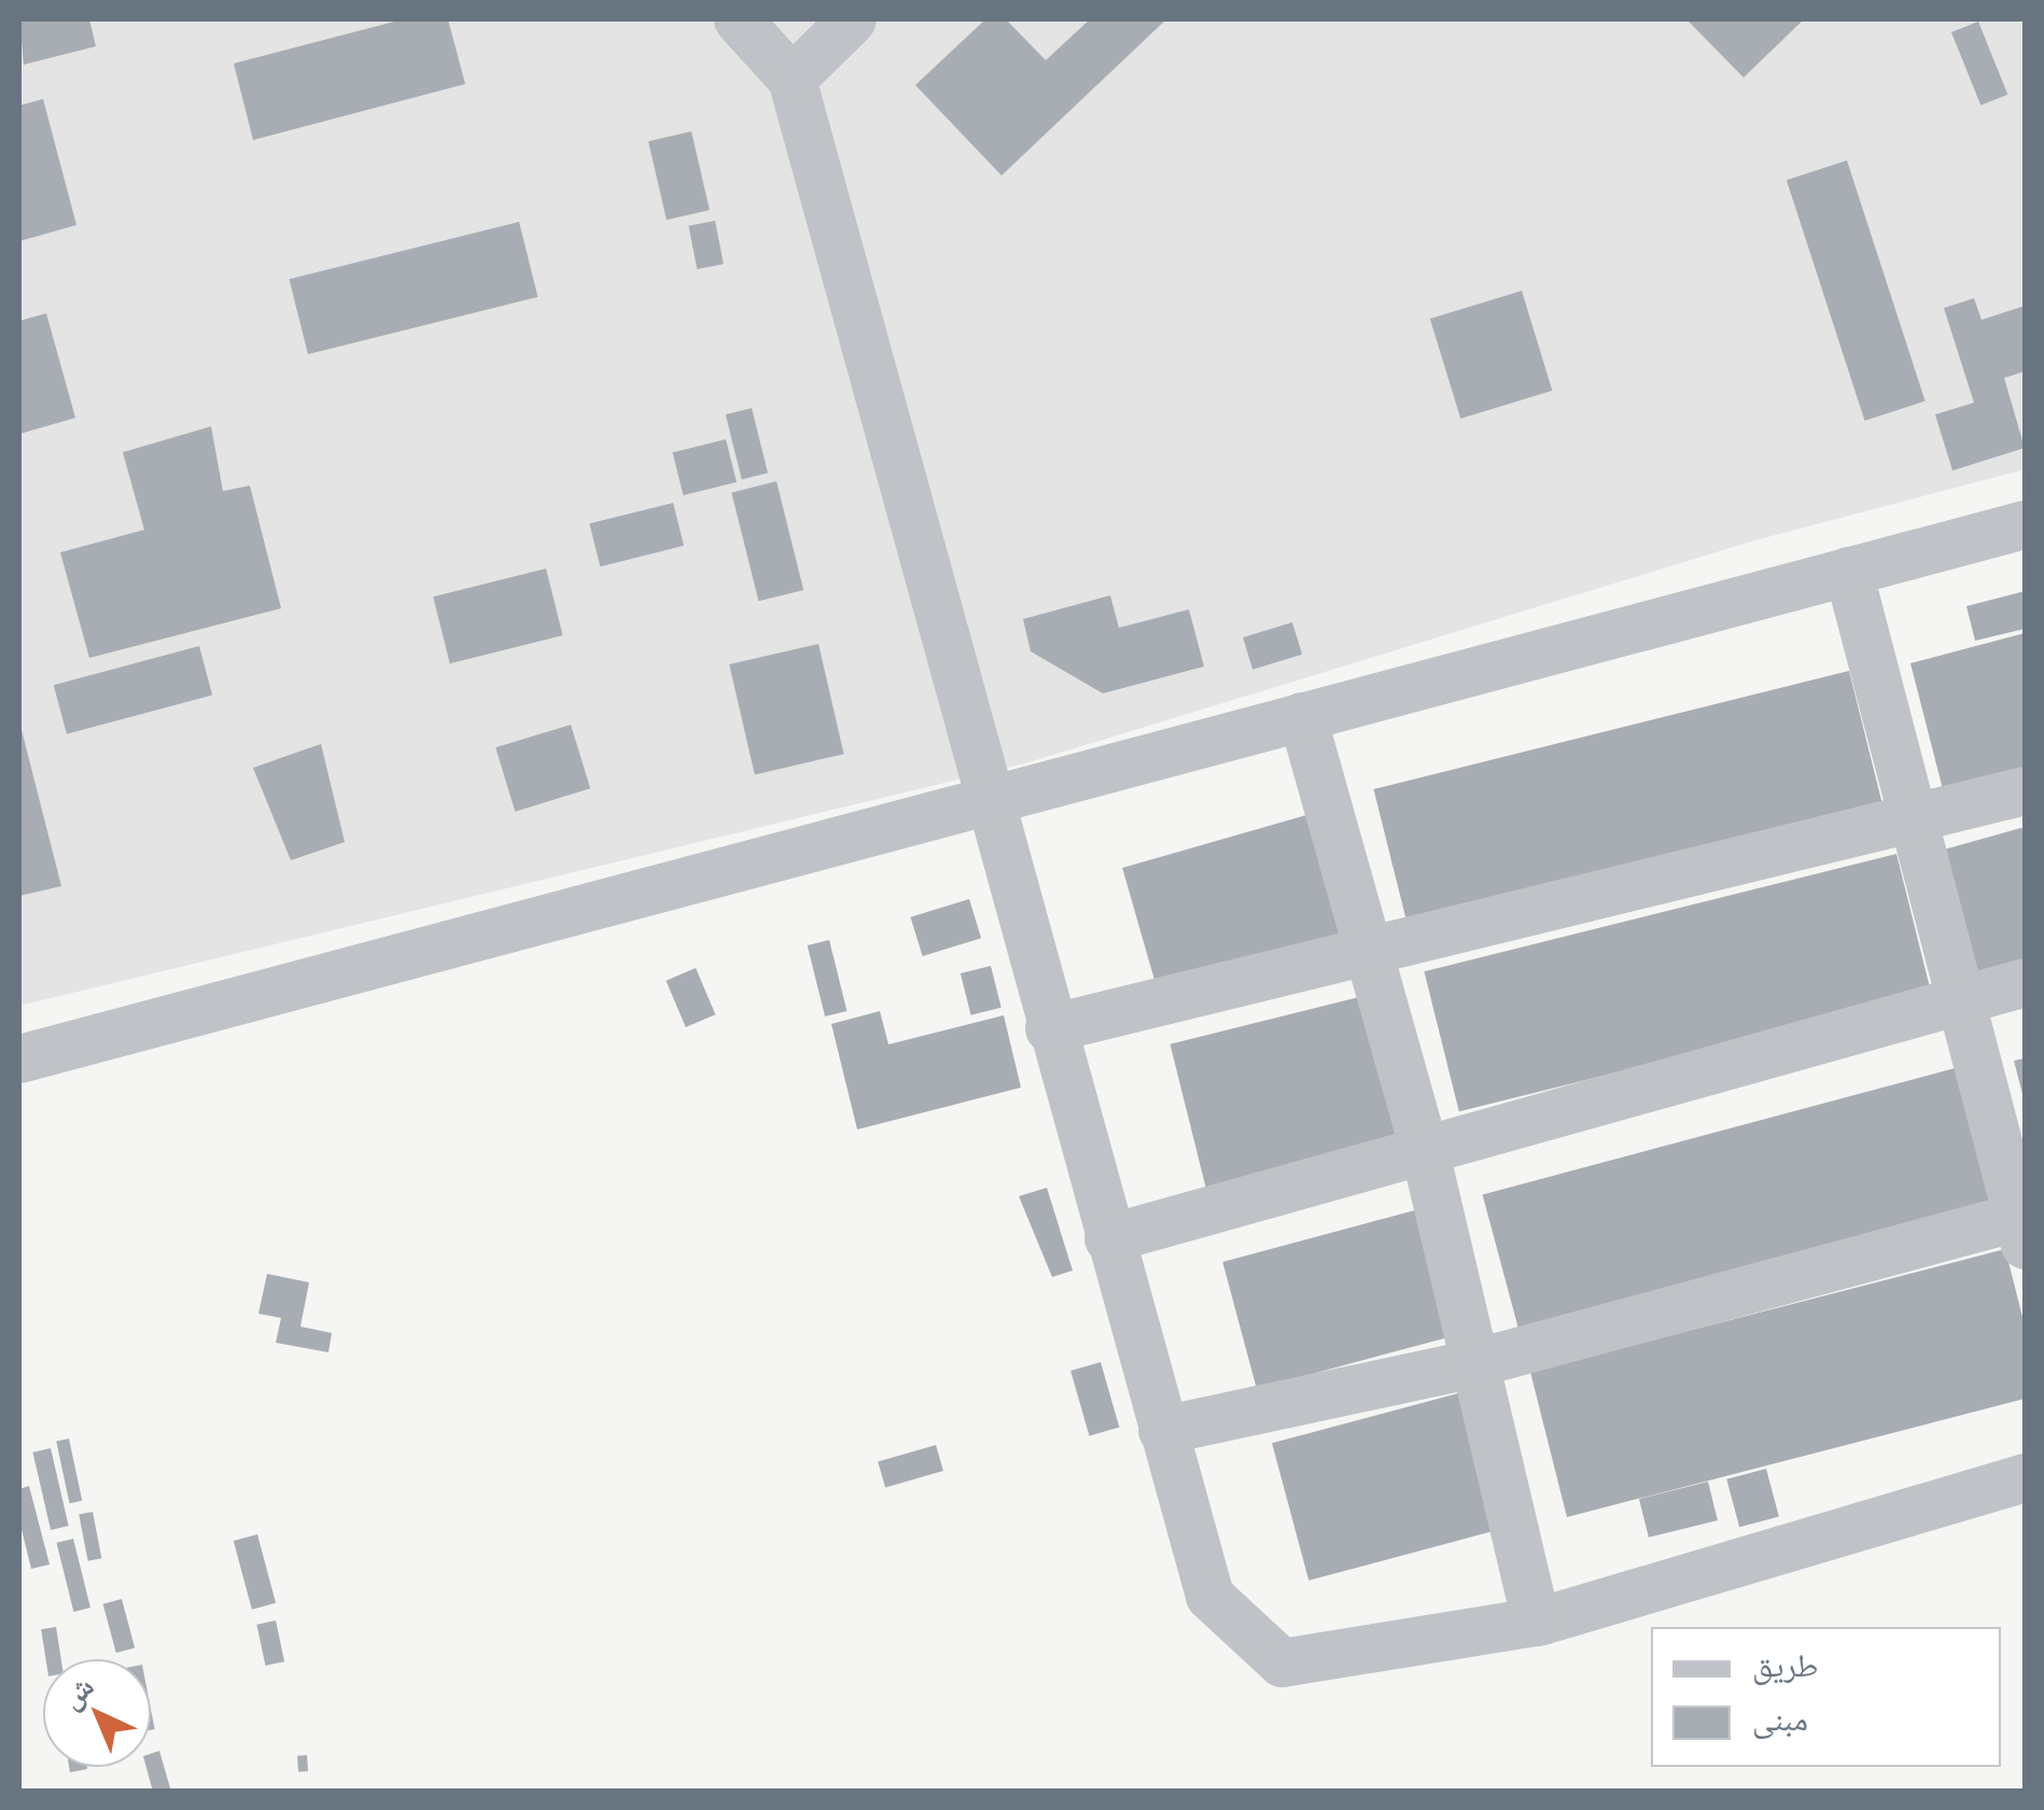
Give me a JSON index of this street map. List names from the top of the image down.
{
  "legend": ["طريق", "مبنى"],
  "north": "top left"
}
